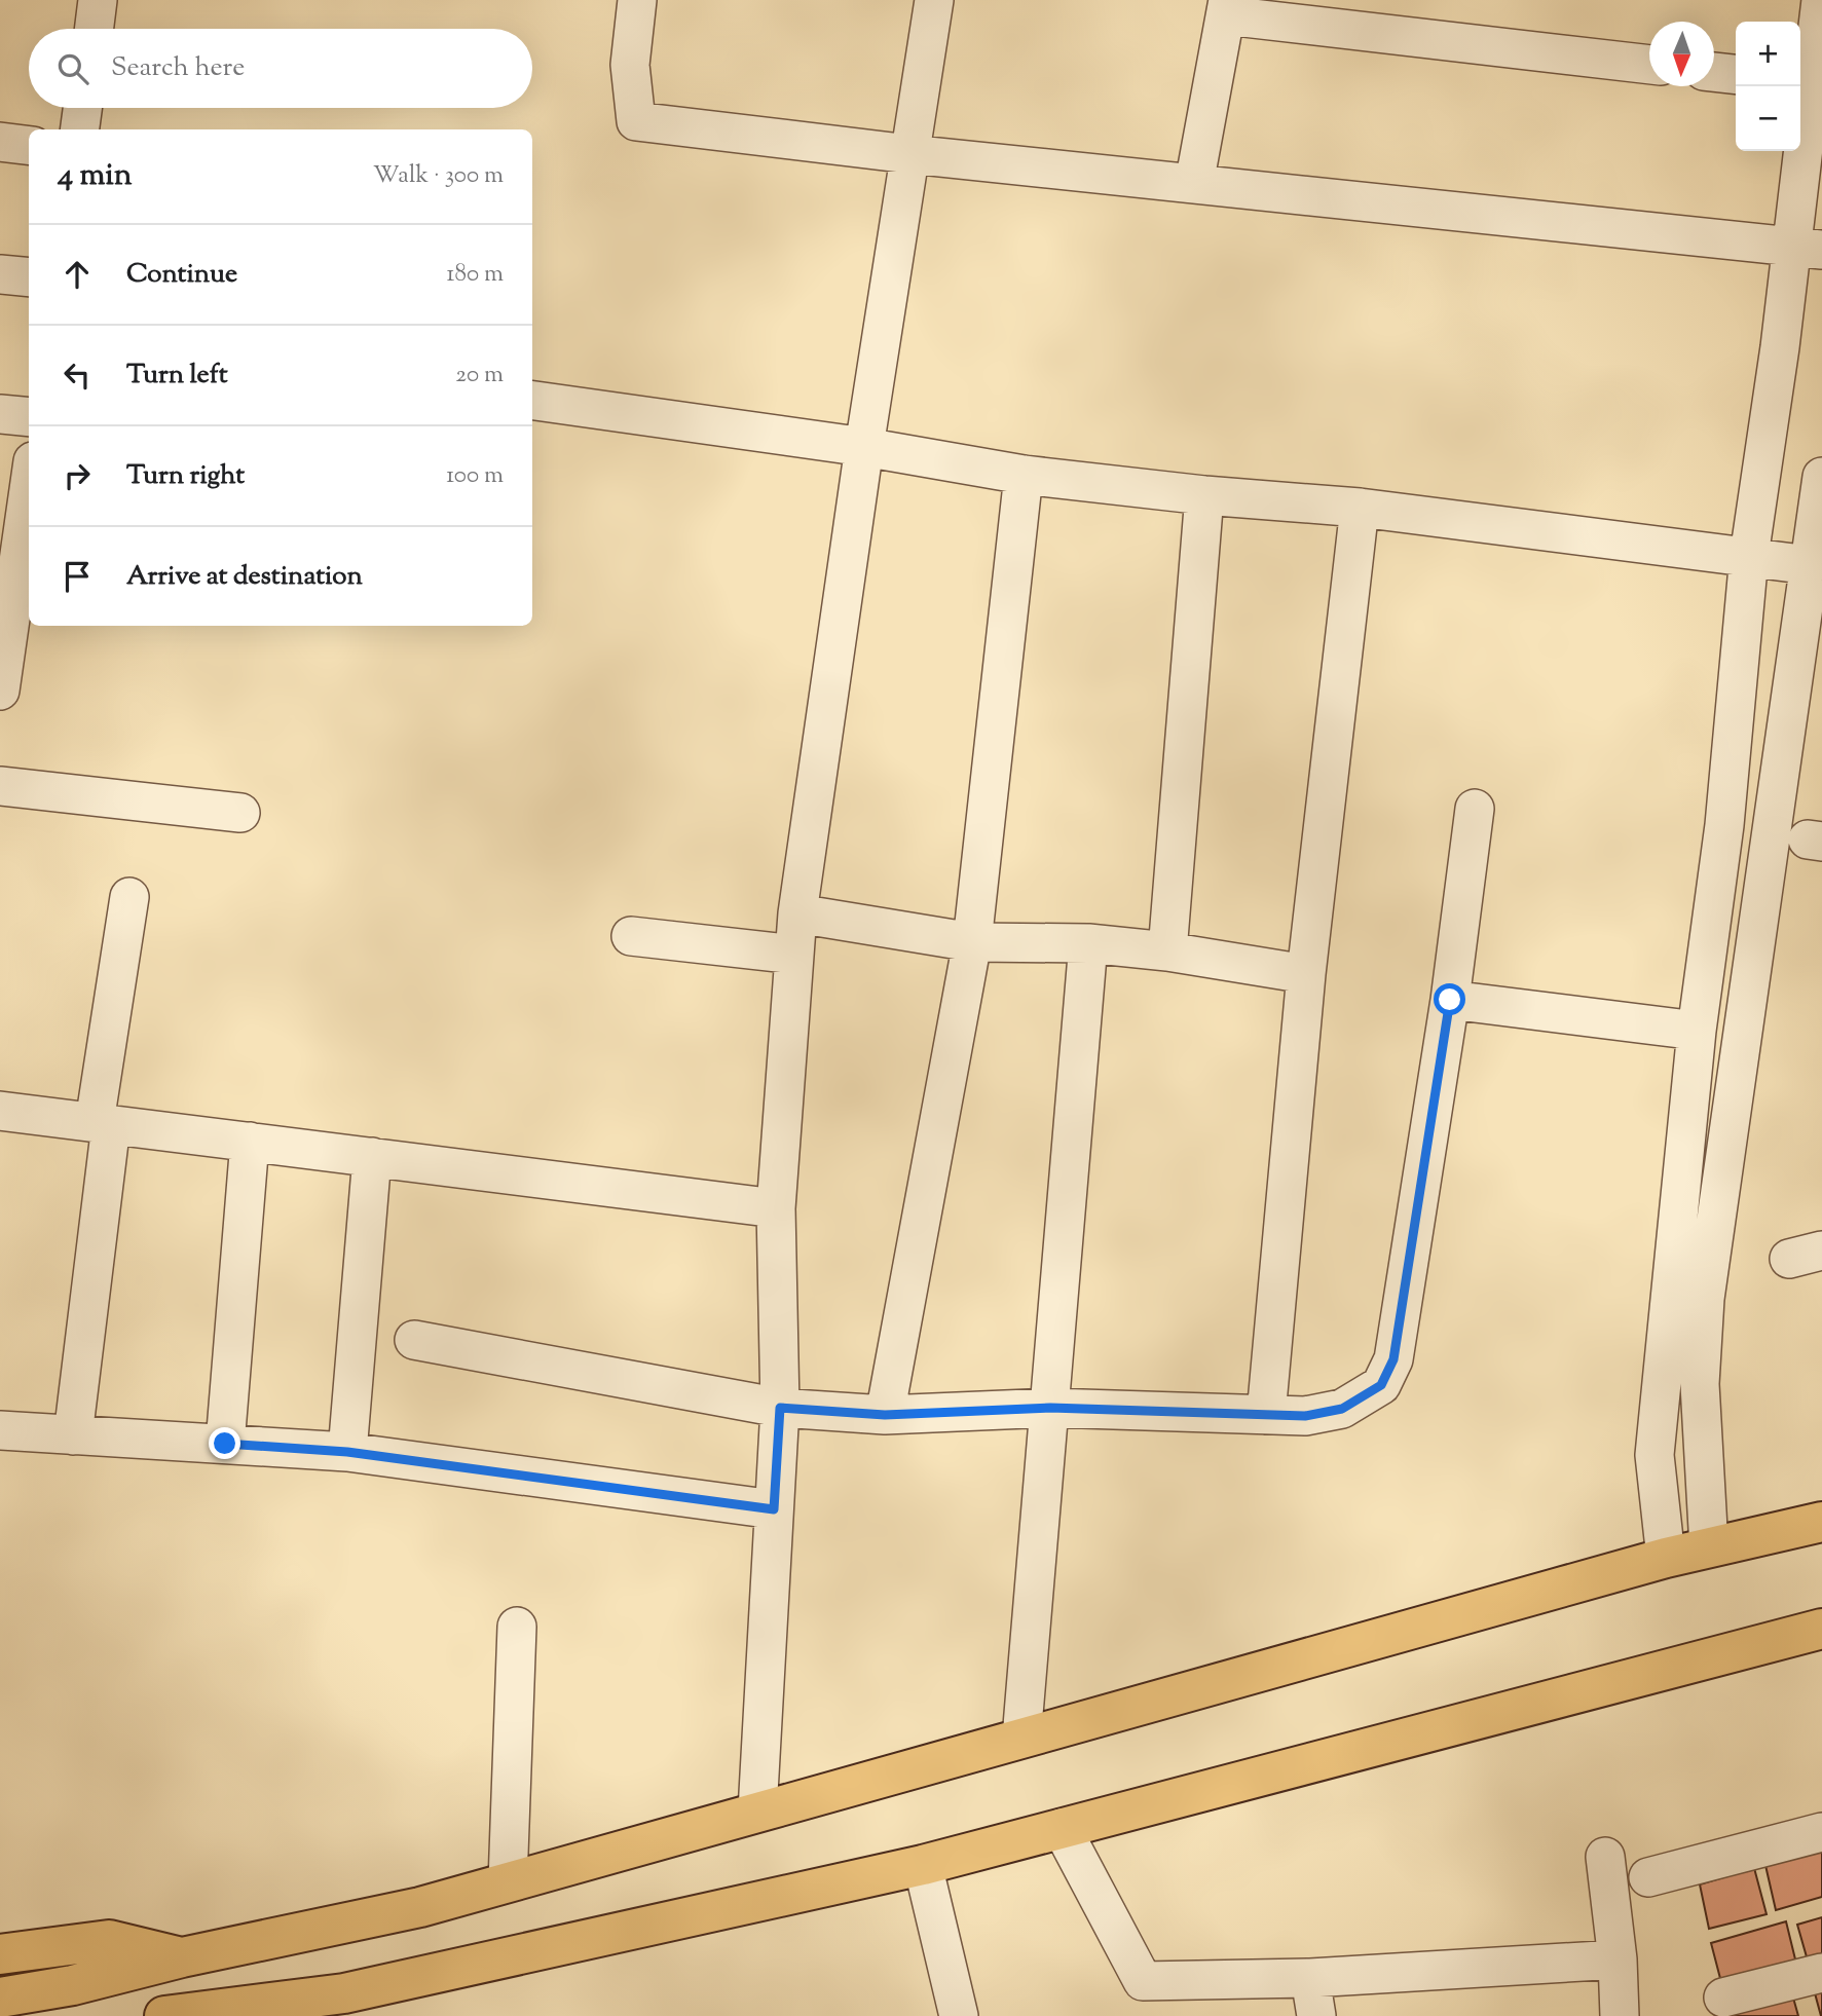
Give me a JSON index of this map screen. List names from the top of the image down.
{
  "north": "bottom",
  "page": {
    "map_buttons": ["+", "−"],
    "search": "Search here",
    "heading": ["4 min", "Walk · 300 m"],
    "list": [
      ["Continue", "180 m"],
      ["Turn left", "20 m"],
      ["Turn right", "100 m"],
      "Arrive at destination"
    ]
  }
}
